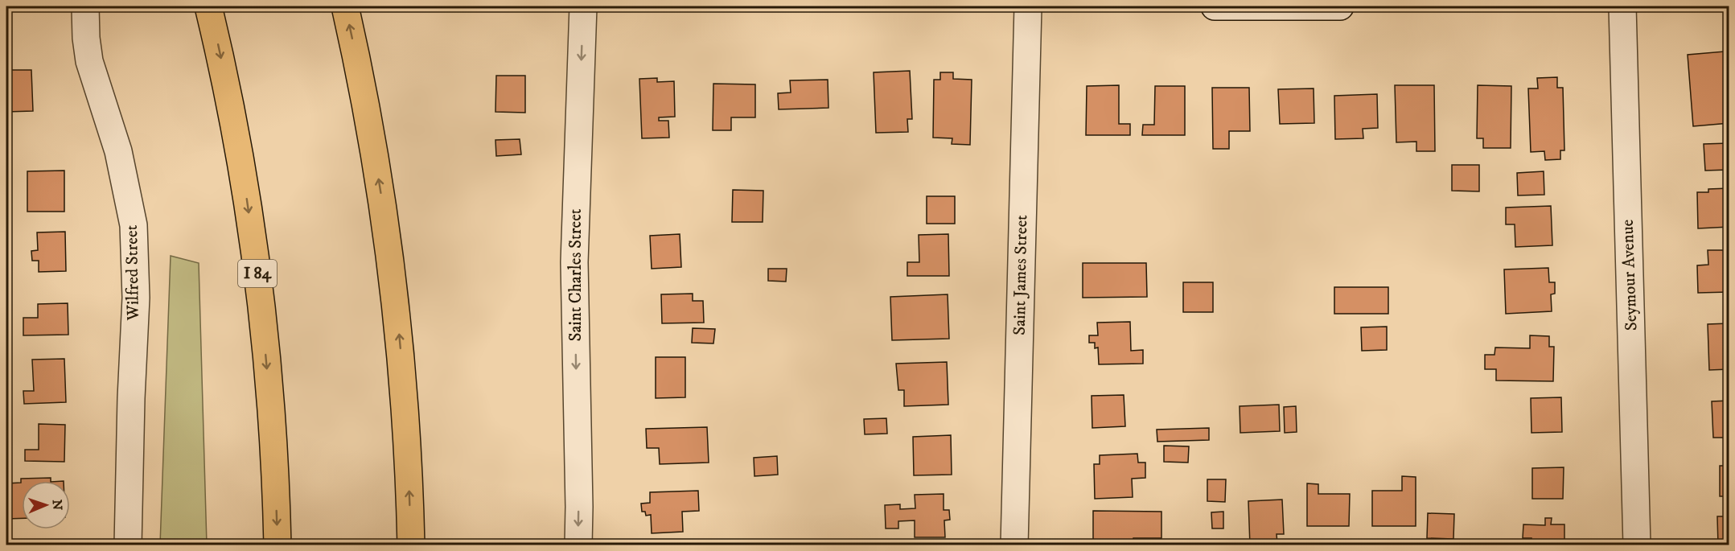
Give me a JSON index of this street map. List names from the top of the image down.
{
  "streets": {
    "highway": ["I 84"],
    "street": [
      "Wilfred Street",
      "Saint Charles Street",
      "Saint James Street",
      "Seymour Avenue"
    ]
  },
  "one_way": ["Saint Charles Street"],
  "north": "right"
}
